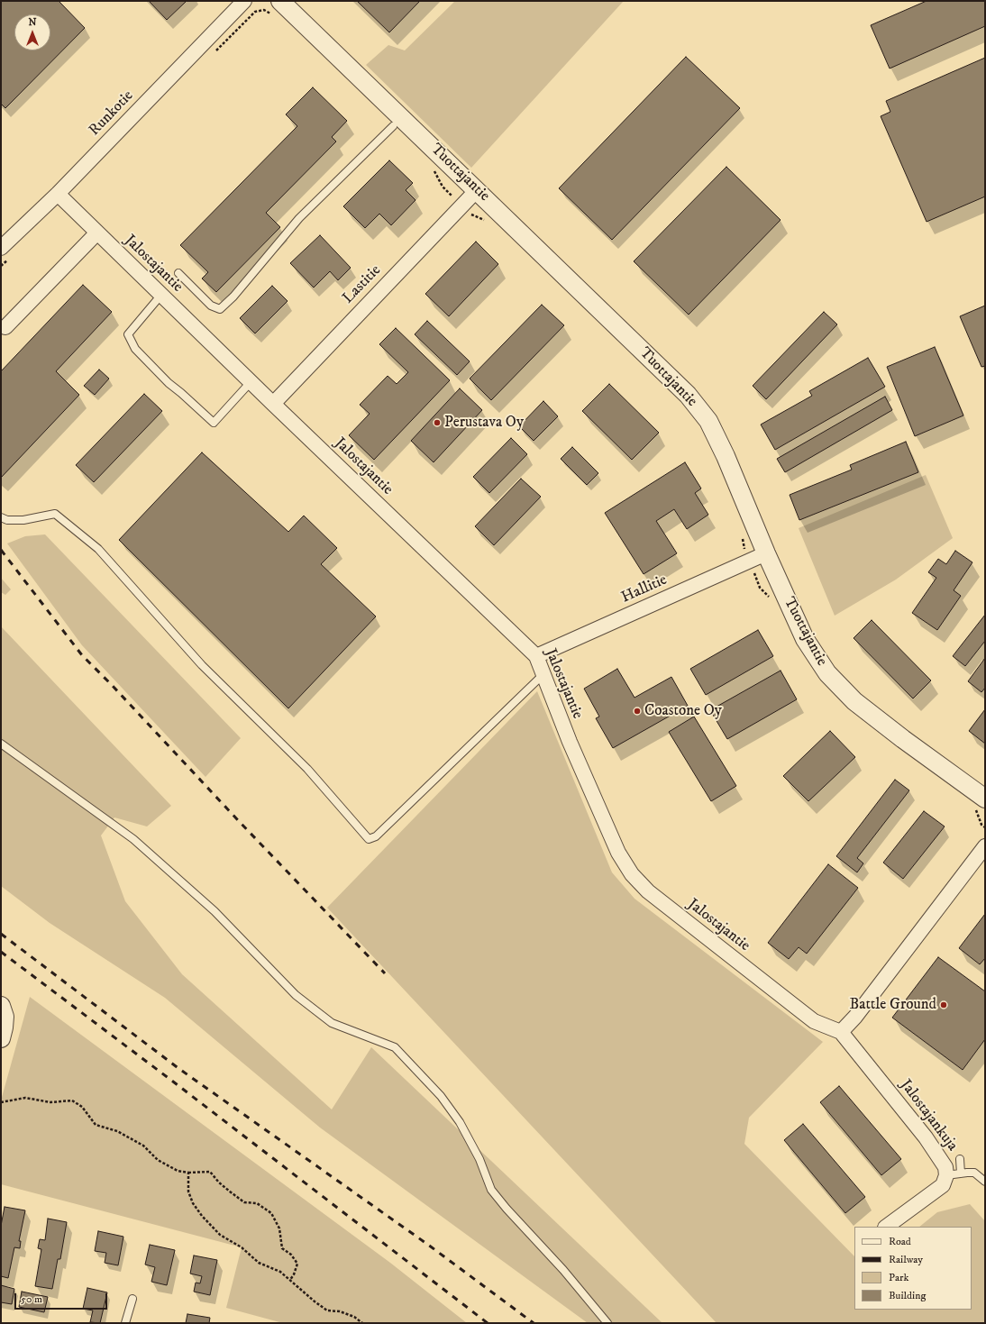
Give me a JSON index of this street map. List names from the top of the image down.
{
  "streets": {
    "street": [
      "Runkotie",
      "Tuottajantie",
      "Jalostajantie",
      "Lastitie",
      "Hallitie",
      "Jalostajankuja"
    ]
  },
  "crossings": [
    ["Runkotie", "Jalostajantie"],
    ["Tuottajantie", "Lastitie"],
    ["Tuottajantie", "Hallitie"],
    ["Jalostajantie", "Lastitie"],
    ["Jalostajantie", "Hallitie"],
    ["Jalostajantie", "Jalostajankuja"]
  ],
  "places": ["Perustava Oy", "Coastone Oy", "Battle Ground"],
  "legend": [
    "Road",
    "Railway",
    "Park",
    "Building"
  ],
  "scale_bar": "50 m",
  "north": "top"
}
